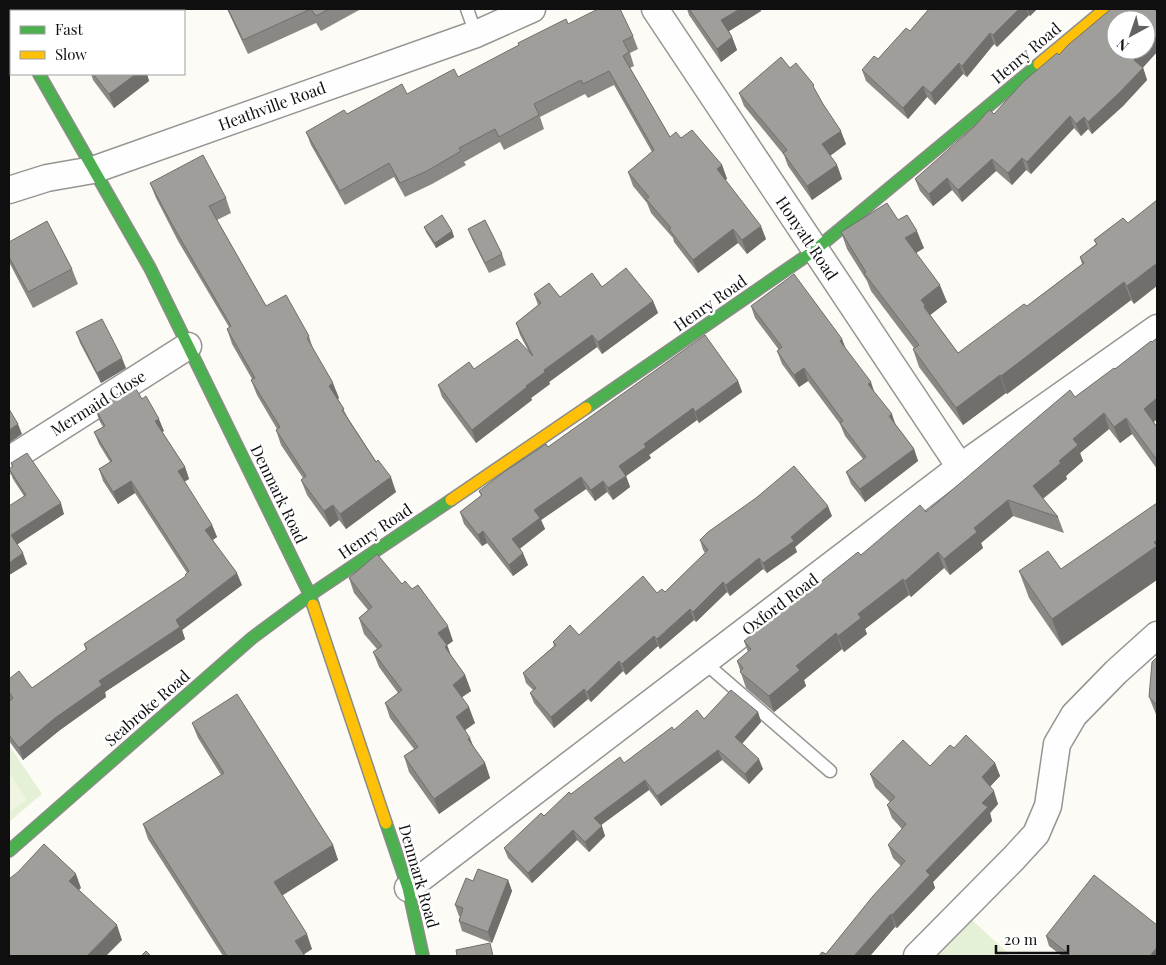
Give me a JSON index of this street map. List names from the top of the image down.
{
  "streets": {
    "street": [
      "Henry Road",
      "Heathville Road",
      "Honyatt Road",
      "Mermaid Close",
      "Denmark Road",
      "Oxford Road",
      "Seabroke Road"
    ]
  },
  "crossings": [
    ["Henry Road", "Honyatt Road"],
    ["Henry Road", "Denmark Road"],
    ["Henry Road", "Seabroke Road"],
    ["Heathville Road", "Denmark Road"],
    ["Honyatt Road", "Oxford Road"],
    ["Mermaid Close", "Denmark Road"],
    ["Denmark Road", "Oxford Road"],
    ["Denmark Road", "Seabroke Road"]
  ],
  "legend": ["Fast", "Slow"],
  "scale_bar": "20 m",
  "north": "bottom left"
}
